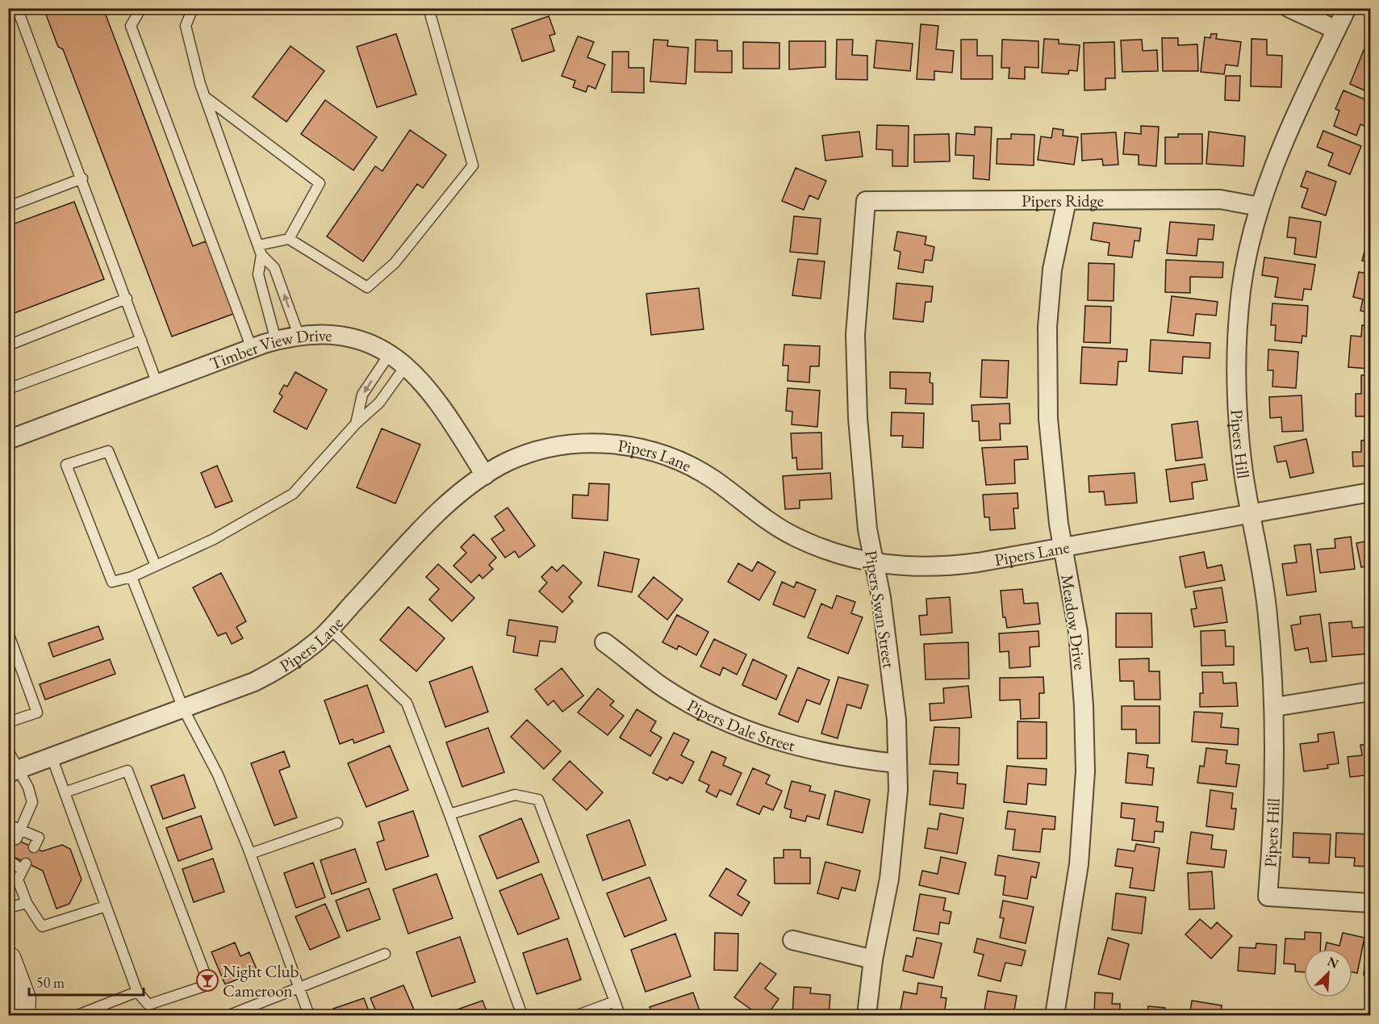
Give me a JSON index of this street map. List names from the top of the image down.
{
  "streets": {
    "street": [
      "Pipers Ridge",
      "Timber View Drive",
      "Pipers Hill",
      "Pipers Lane",
      "Pipers Swan Street",
      "Meadow Drive",
      "Pipers Dale Street"
    ]
  },
  "crossings": [
    ["Pipers Ridge", "Pipers Hill"],
    ["Pipers Ridge", "Pipers Swan Street"],
    ["Pipers Ridge", "Meadow Drive"],
    ["Timber View Drive", "Pipers Lane"],
    ["Pipers Hill", "Pipers Lane"],
    ["Pipers Lane", "Pipers Swan Street"],
    ["Pipers Lane", "Meadow Drive"],
    ["Pipers Swan Street", "Pipers Dale Street"]
  ],
  "places": {
    "bar": ["Night Club Cameroon"]
  },
  "scale_bar": "50 m",
  "north": "top right"
}
